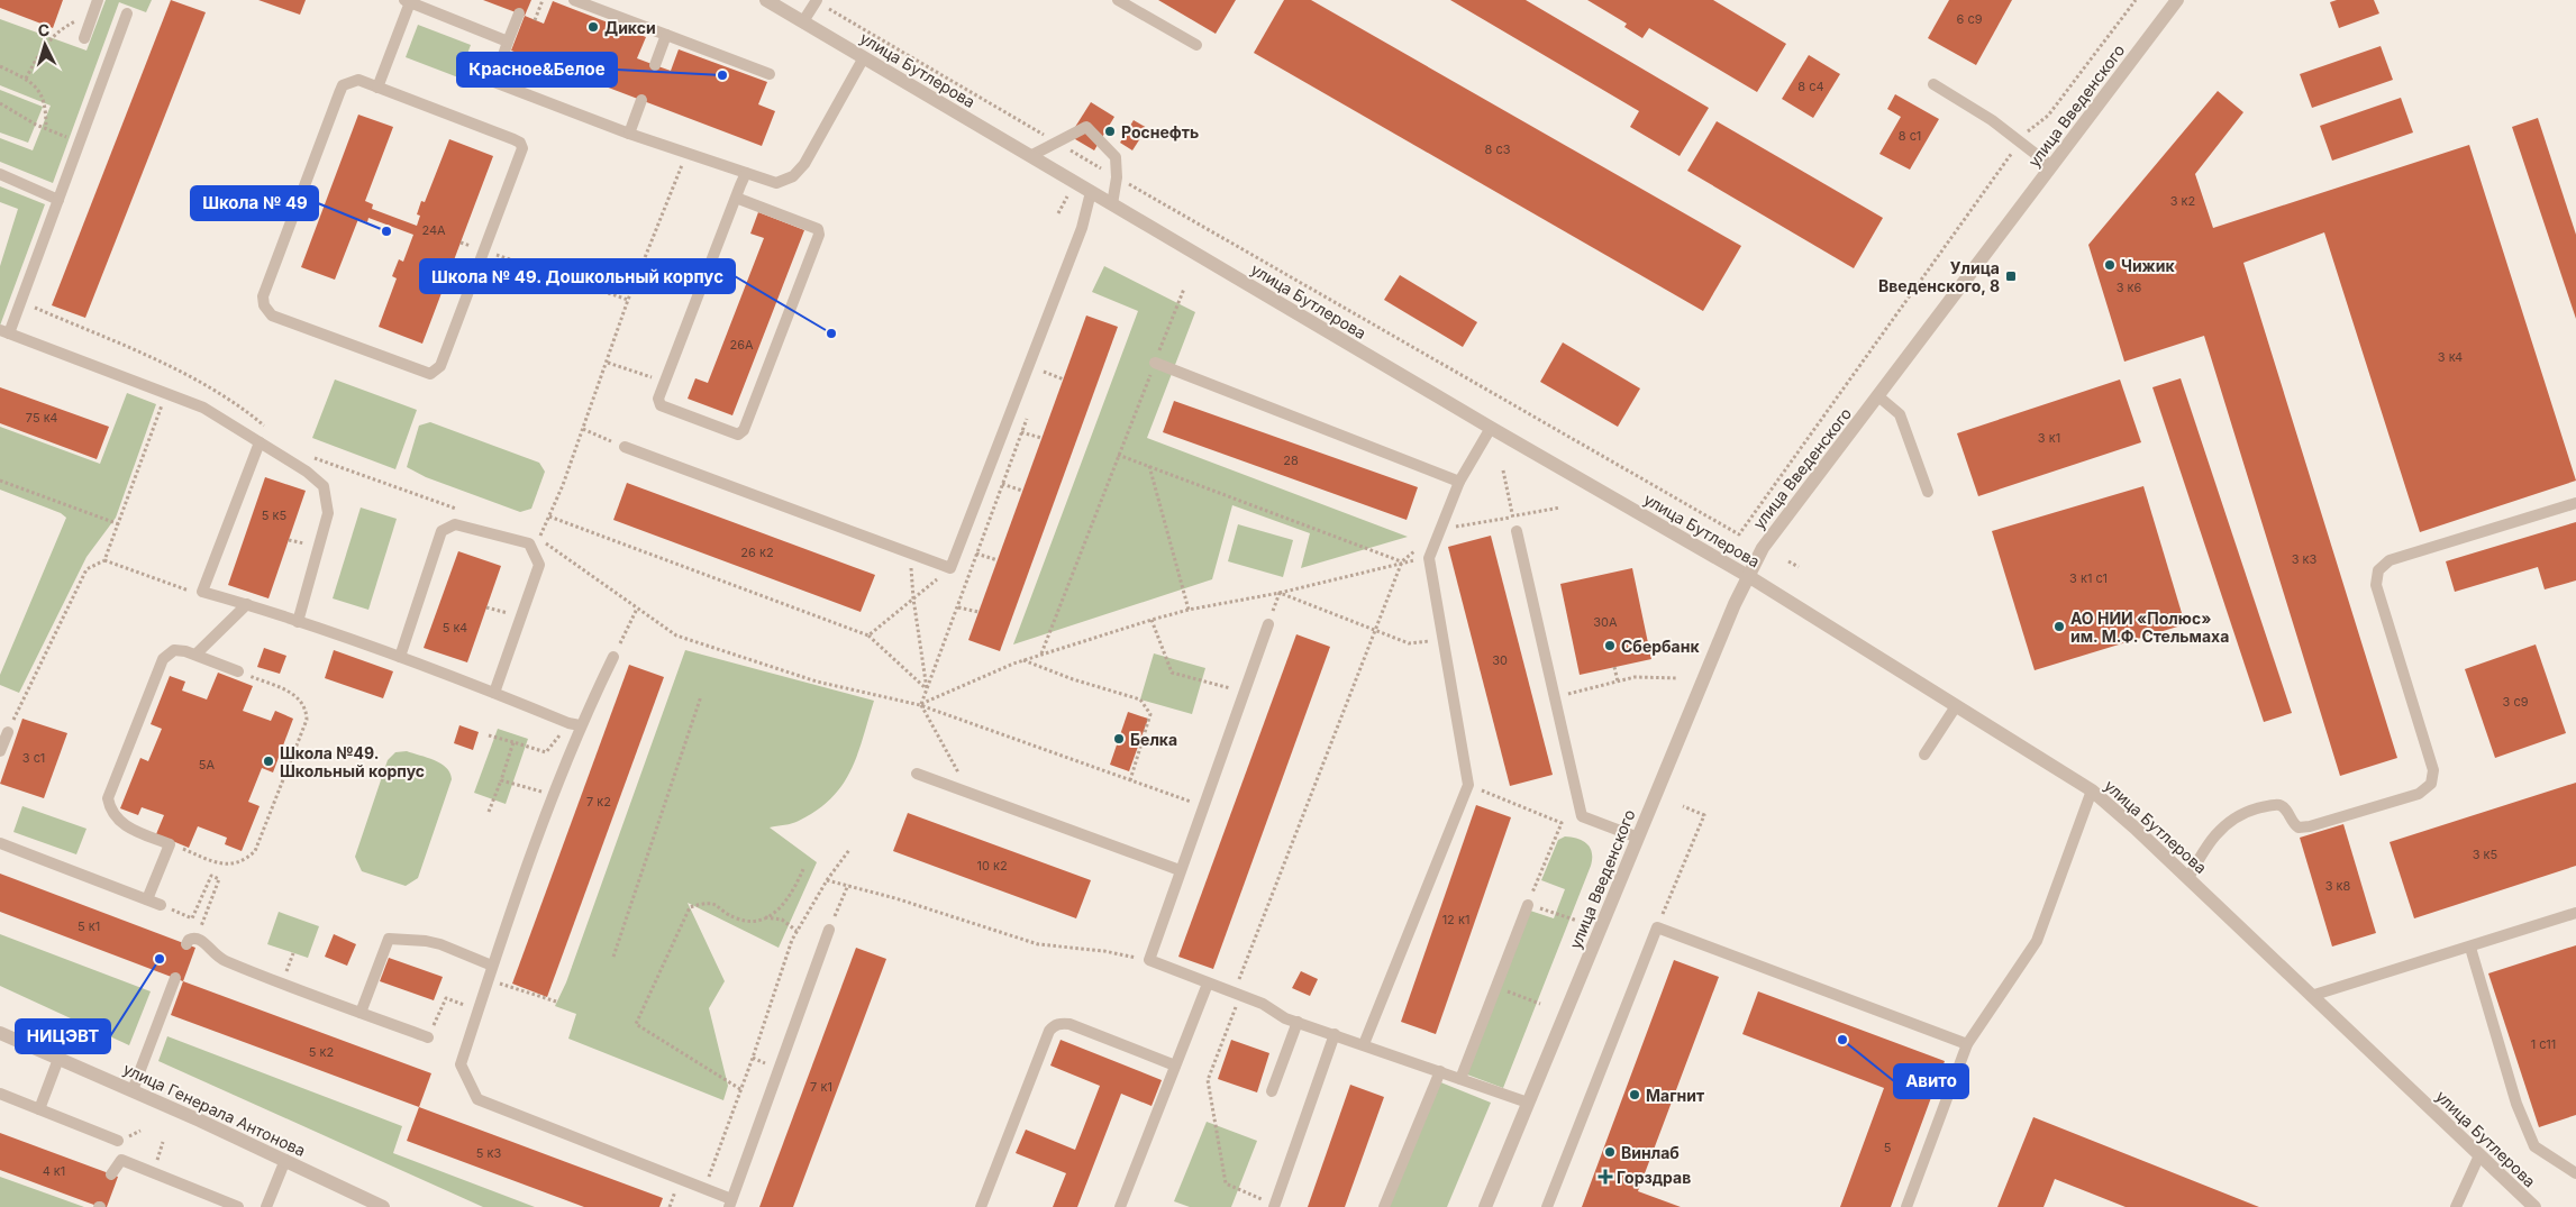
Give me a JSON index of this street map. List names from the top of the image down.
{
  "streets": {
    "street": ["улица Бутлерова", "улица Введенского", "улица Генерала Антонова"]
  },
  "crossings": [
    ["улица Бутлерова", "улица Введенского"]
  ],
  "places": {
    "other": [
      "Дикси",
      "Красное&Белое",
      "Роснефть",
      "Школа № 49",
      "Чижик",
      "Школа № 49. Дошкольный корпус",
      "АО НИИ «Полюс» им. М.Ф. Стельмаха",
      "Сбербанк",
      "Белка",
      "Школа №49. Школьный корпус",
      "НИЦЭВТ",
      "Авито",
      "Магнит",
      "Винлаб"
    ],
    "transit": ["Улица Введенского, 8"],
    "health": ["Горздрав"]
  },
  "house_numbers": [
    "6 с9",
    "8 с4",
    "8 с1",
    "8 с3",
    "3 к2",
    "24А",
    "3 к6",
    "26А",
    "3 к4",
    "75 к4",
    "3 к1",
    "28",
    "5 к5",
    "26 к2",
    "3 к3",
    "3 к1 с1",
    "30А",
    "5 к4",
    "30",
    "3 с9",
    "3 с1",
    "5А",
    "7 к2",
    "3 к5",
    "10 к2",
    "3 к8",
    "12 к1",
    "5 к1",
    "1 с11",
    "5 к2",
    "7 к1",
    "5",
    "5 к3",
    "4 к1"
  ],
  "north": "top"
}
